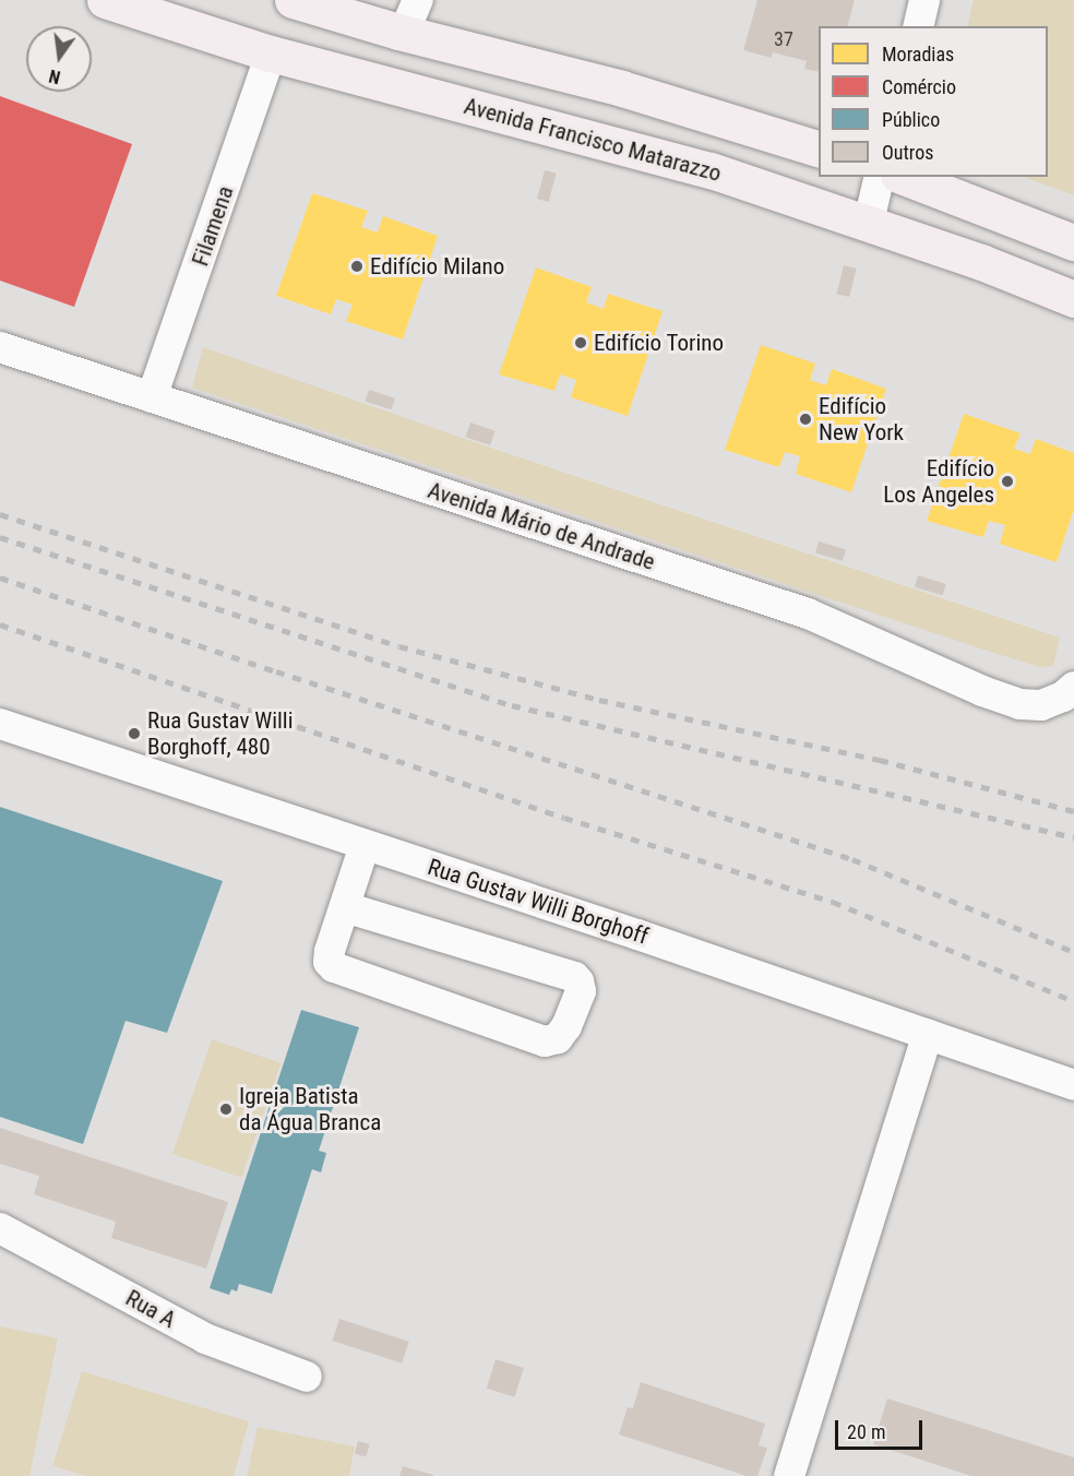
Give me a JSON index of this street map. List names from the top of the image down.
{
  "streets": {
    "main road": ["Avenida Francisco Matarazzo"],
    "street": [
      "Filamena",
      "Avenida Mário de Andrade",
      "Rua Gustav Willi Borghoff",
      "Rua A"
    ]
  },
  "crossings": [
    ["Avenida Francisco Matarazzo", "Filamena"],
    ["Filamena", "Avenida Mário de Andrade"]
  ],
  "places": [
    "Edifício Milano",
    "Edifício Torino",
    "Edifício New York",
    "Edifício Los Angeles",
    "Rua Gustav Willi Borghoff, 480",
    "Igreja Batista da Água Branca"
  ],
  "house_numbers": ["37"],
  "legend": [
    "Moradias",
    "Comércio",
    "Público",
    "Outros"
  ],
  "scale_bar": "20 m",
  "north": "bottom"
}
